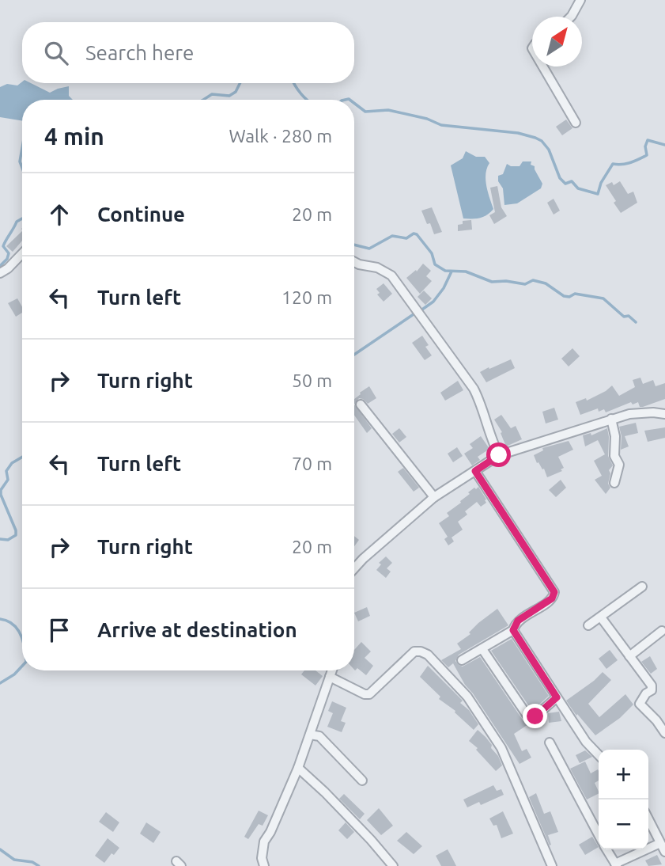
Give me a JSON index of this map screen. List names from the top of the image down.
{
  "north": "top right",
  "page": {
    "search": "Search here",
    "heading": ["4 min", "Walk · 280 m"],
    "list": [
      ["Continue", "20 m"],
      ["Turn left", "120 m"],
      ["Turn right", "50 m"],
      ["Turn left", "70 m"],
      ["Turn right", "20 m"],
      "Arrive at destination"
    ],
    "map_buttons": ["+", "−"]
  }
}
